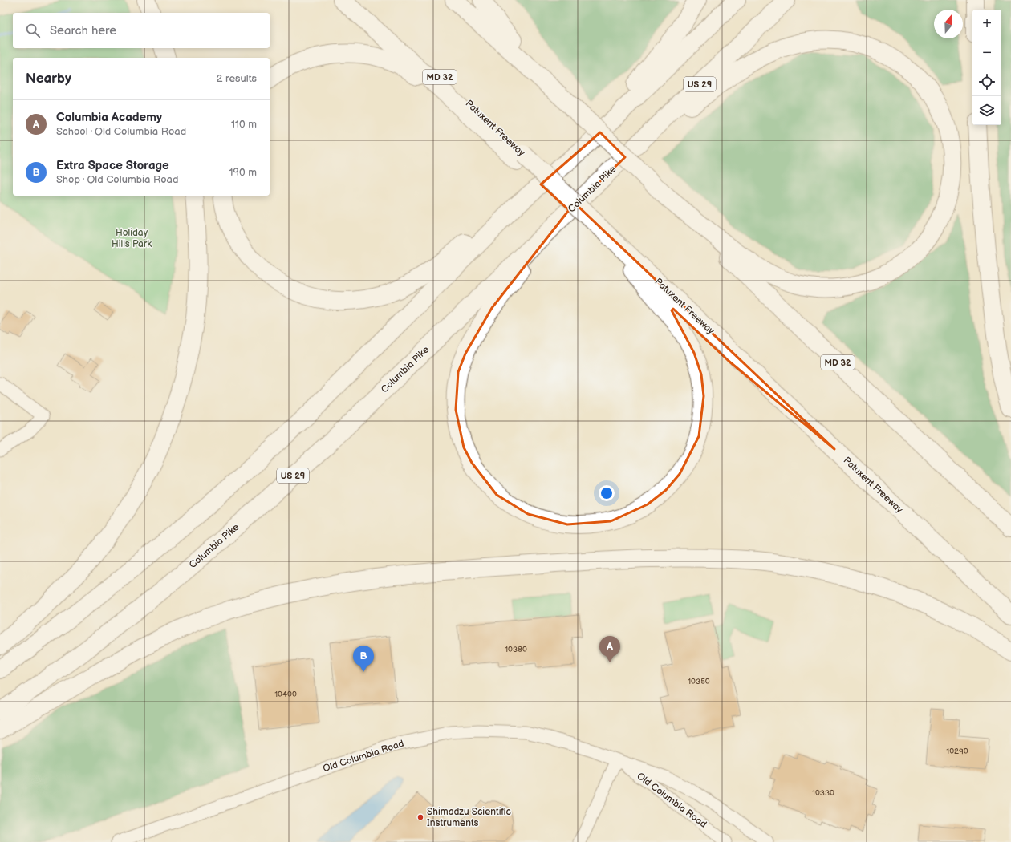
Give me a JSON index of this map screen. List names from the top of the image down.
{
  "streets": {
    "highway": [
      "MD 32",
      "US 29",
      "Patuxent Freeway",
      "Columbia Pike"
    ],
    "street": ["Old Columbia Road"]
  },
  "parks": ["Holiday Hills Park"],
  "places": ["Shimadzu Scientific Instruments"],
  "house_numbers": [
    "10380",
    "10350",
    "10400",
    "10290",
    "10330"
  ],
  "north": "top",
  "page": {
    "map_buttons": ["+", "−"],
    "search": "Search here",
    "heading": ["Nearby", "2 results"],
    "list": [
      {
        "mark": "A",
        "name": "Columbia Academy",
        "note": "School · Old Columbia Road",
        "value": "110 m"
      },
      {
        "mark": "B",
        "name": "Extra Space Storage",
        "note": "Shop · Old Columbia Road",
        "value": "190 m"
      }
    ],
    "pins": ["A", "B"]
  }
}
